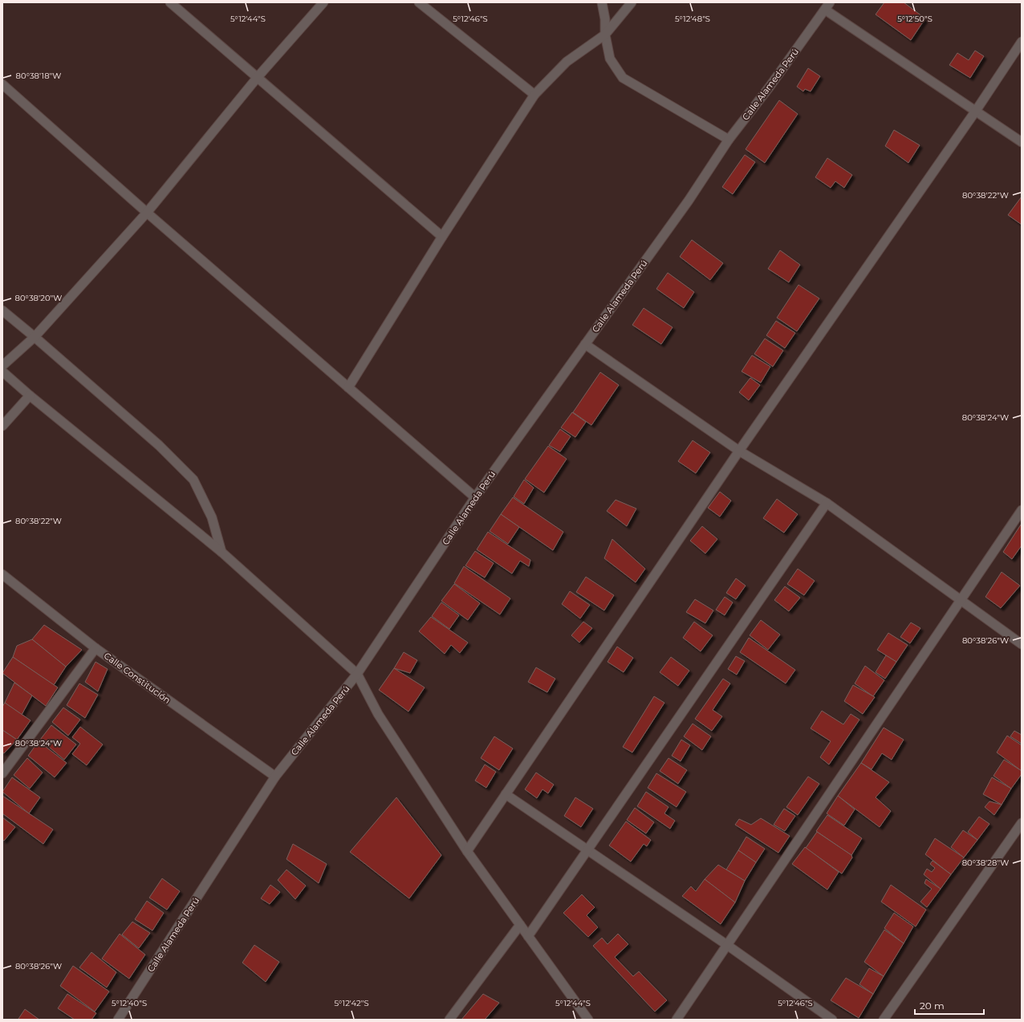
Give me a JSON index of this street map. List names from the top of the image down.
{
  "streets": {
    "street": ["Calle Alameda Perú", "Calle Constitución"]
  },
  "crossings": [
    ["Calle Alameda Perú", "Calle Constitución"]
  ],
  "scale_bar": "20 m",
  "coordinates": [
    "5°12'44\"S",
    "5°12'46\"S",
    "5°12'48\"S",
    "5°12'50\"S",
    "80°38'18\"W",
    "80°38'22\"W",
    "80°38'20\"W",
    "80°38'24\"W",
    "80°38'26\"W",
    "80°38'28\"W",
    "5°12'40\"S",
    "5°12'42\"S"
  ]
}
